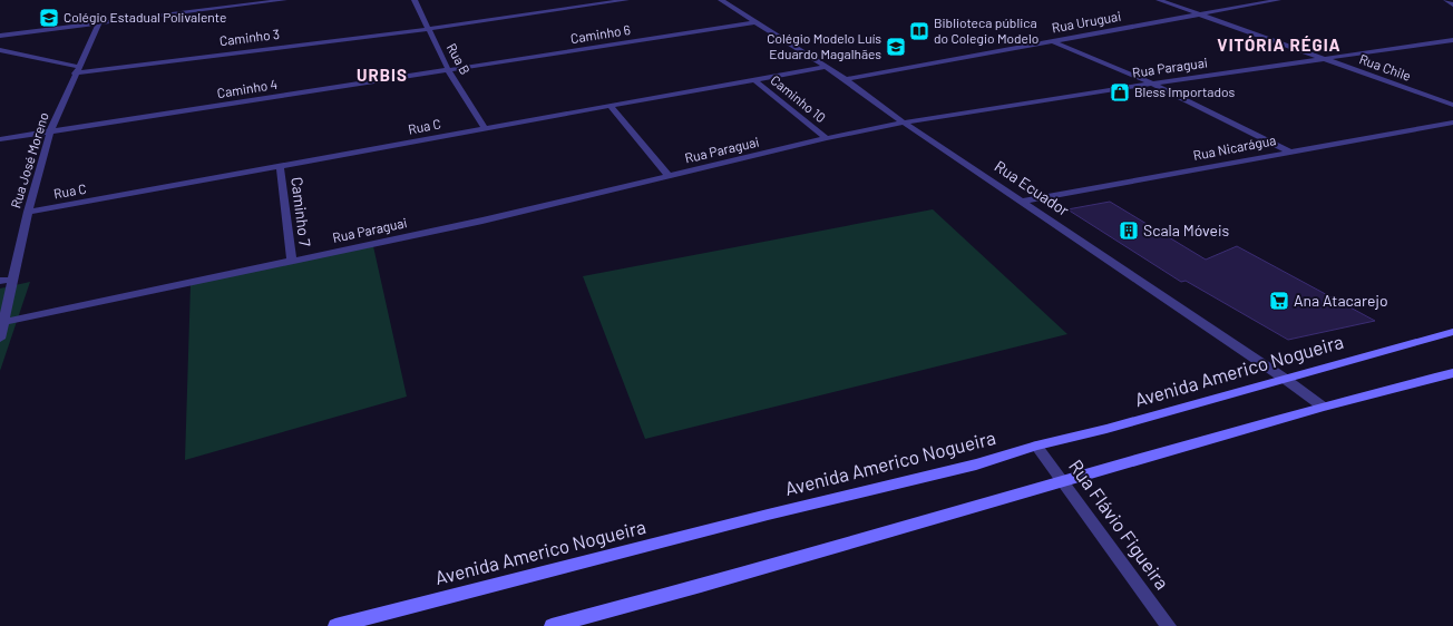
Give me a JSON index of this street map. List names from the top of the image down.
{
  "streets": {
    "street": [
      "Rua Uruguai",
      "Caminho 6",
      "Caminho 3",
      "Rua B",
      "Rua Paraguai",
      "Rua Chile",
      "Caminho 4",
      "Caminho 10",
      "Rua C",
      "Rua Nicarágua",
      "Rua José Moreno",
      "Rua Ecuador",
      "Caminho 7",
      "Avenida Americo Nogueira",
      "Rua Flávio Figueira"
    ]
  },
  "crossings": [
    ["Rua Uruguai", "Rua Chile"],
    ["Rua Uruguai", "Rua Ecuador"],
    ["Caminho 6", "Rua B"],
    ["Caminho 6", "Caminho 4"],
    ["Caminho 6", "Rua Ecuador"],
    ["Caminho 3", "Rua B"],
    ["Caminho 3", "Rua José Moreno"],
    ["Rua B", "Caminho 4"],
    ["Rua B", "Rua C"],
    ["Rua Paraguai", "Rua Chile"],
    ["Rua Paraguai", "Caminho 10"],
    ["Rua Paraguai", "Rua José Moreno"],
    ["Rua Paraguai", "Rua Ecuador"],
    ["Rua Paraguai", "Caminho 7"],
    ["Caminho 4", "Rua José Moreno"],
    ["Caminho 10", "Rua C"],
    ["Rua C", "Rua José Moreno"],
    ["Rua C", "Rua Ecuador"],
    ["Rua C", "Caminho 7"],
    ["Rua Nicarágua", "Rua Ecuador"],
    ["Rua Ecuador", "Avenida Americo Nogueira"],
    ["Avenida Americo Nogueira", "Rua Flávio Figueira"]
  ],
  "districts": ["VITÓRIA RÉGIA", "URBIS"],
  "places": {
    "school or university": ["Colégio Estadual Polivalente", "Colégio Modelo Luís Eduardo Magalhães"],
    "library": ["Biblioteca pública do Colegio Modelo"],
    "shop": ["Bless Importados"],
    "building": ["Scala Móveis"],
    "supermarket": ["Ana Atacarejo"]
  }
}
